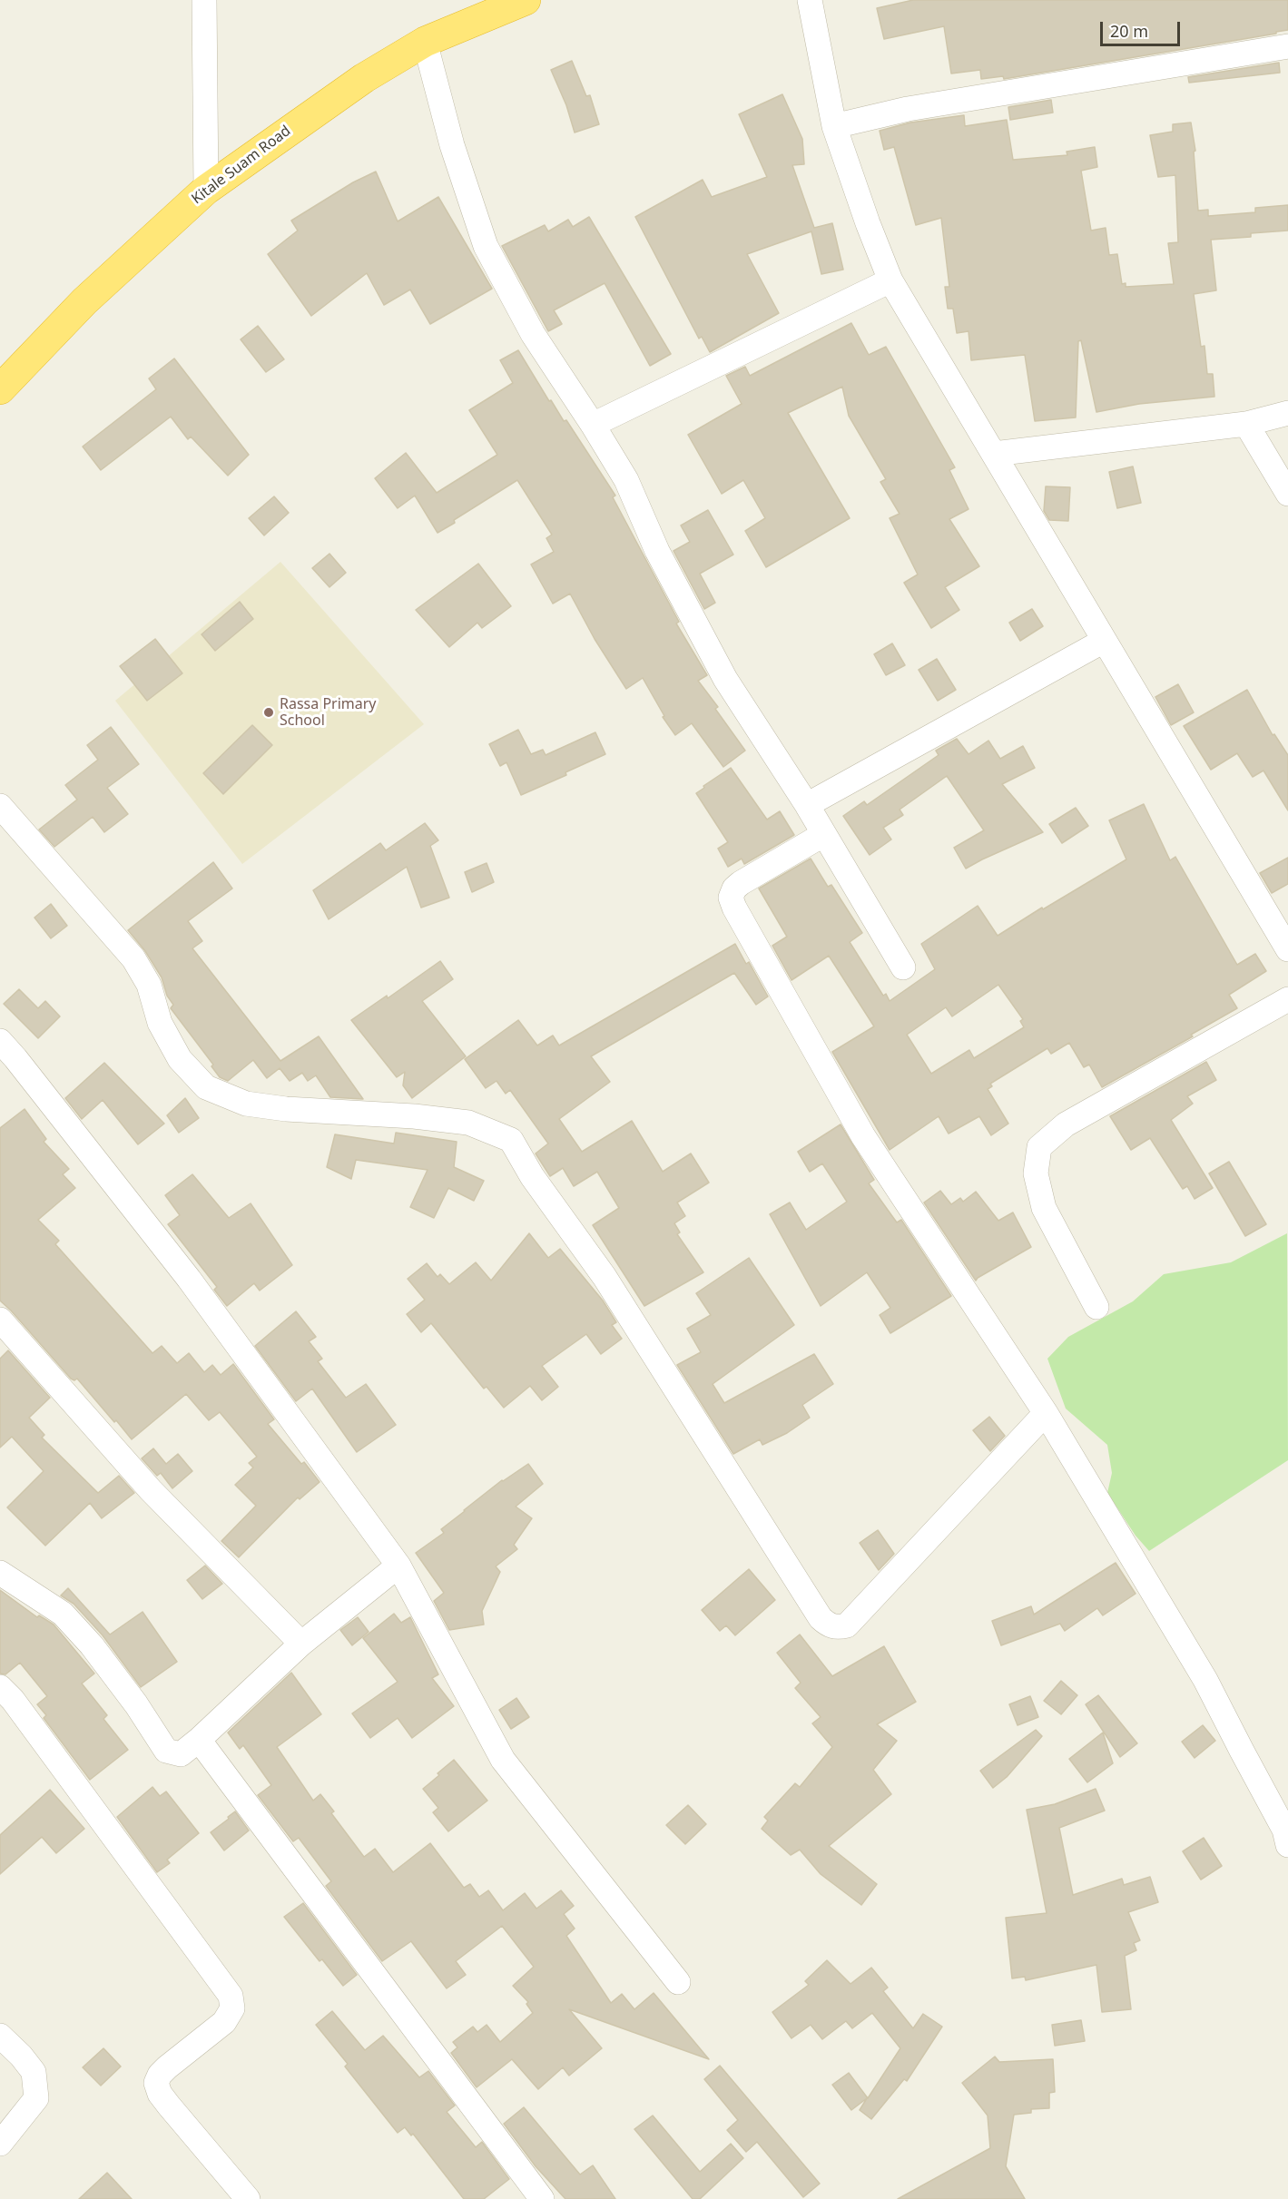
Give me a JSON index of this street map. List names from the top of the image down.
{
  "streets": {
    "highway": ["Kitale Suam Road"]
  },
  "places": ["Rassa Primary School"],
  "scale_bar": "20 m"
}
